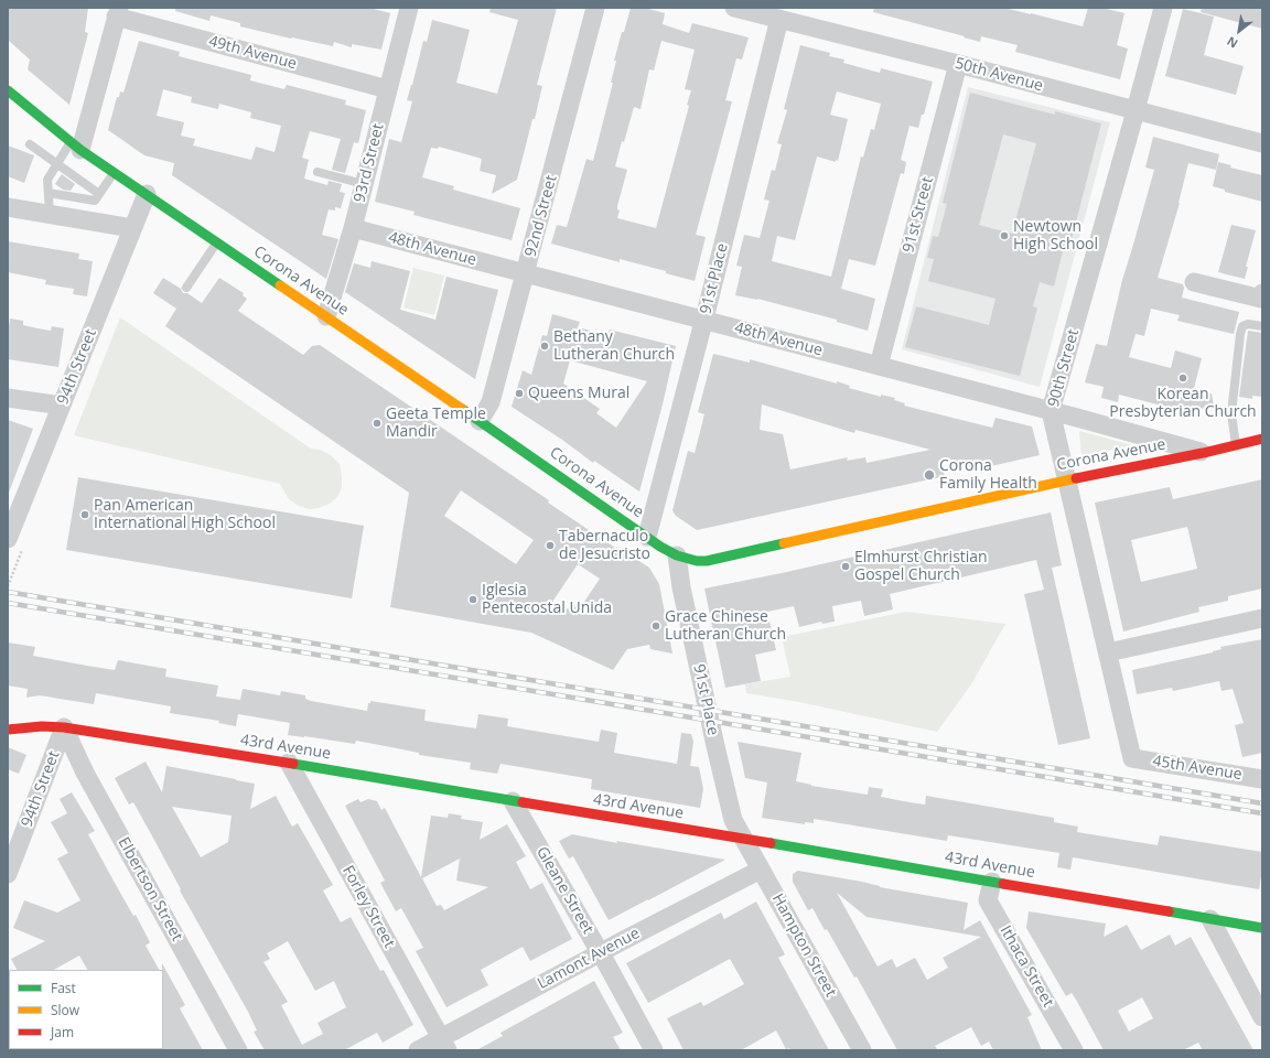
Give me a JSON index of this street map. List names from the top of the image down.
{
  "streets": {
    "street": [
      "49th Avenue",
      "50th Avenue",
      "93rd Street",
      "91st Street",
      "92nd Street",
      "48th Avenue",
      "91st Place",
      "Corona Avenue",
      "94th Street",
      "90th Street",
      "43rd Avenue",
      "45th Avenue",
      "Elbertson Street",
      "Gleane Street",
      "Forley Street",
      "Hampton Street",
      "Lamont Avenue",
      "Ithaca Street"
    ]
  },
  "crossings": [
    ["49th Avenue", "93rd Street"],
    ["50th Avenue", "91st Street"],
    ["50th Avenue", "91st Place"],
    ["50th Avenue", "90th Street"],
    ["93rd Street", "48th Avenue"],
    ["93rd Street", "Corona Avenue"],
    ["91st Street", "48th Avenue"],
    ["92nd Street", "48th Avenue"],
    ["92nd Street", "Corona Avenue"],
    ["48th Avenue", "91st Place"],
    ["48th Avenue", "Corona Avenue"],
    ["48th Avenue", "90th Street"],
    ["91st Place", "Corona Avenue"],
    ["91st Place", "43rd Avenue"],
    ["91st Place", "Hampton Street"],
    ["Corona Avenue", "94th Street"],
    ["Corona Avenue", "90th Street"],
    ["94th Street", "43rd Avenue"],
    ["94th Street", "Elbertson Street"],
    ["90th Street", "45th Avenue"],
    ["43rd Avenue", "Elbertson Street"],
    ["43rd Avenue", "Gleane Street"],
    ["43rd Avenue", "Forley Street"],
    ["43rd Avenue", "Hampton Street"],
    ["43rd Avenue", "Ithaca Street"],
    ["Gleane Street", "Lamont Avenue"],
    ["Forley Street", "Lamont Avenue"],
    ["Hampton Street", "Lamont Avenue"]
  ],
  "places": [
    "Newtown High School",
    "Bethany Lutheran Church",
    "Korean Presbyterian Church",
    "Queens Mural",
    "Geeta Temple Mandir",
    "Corona Family Health",
    "Pan American International High School",
    "Tabernaculo de Jesucristo",
    "Elmhurst Christian Gospel Church",
    "Iglesia Pentecostal Unida",
    "Grace Chinese Lutheran Church"
  ],
  "legend": ["Fast", "Slow", "Jam"],
  "north": "bottom left"
}
